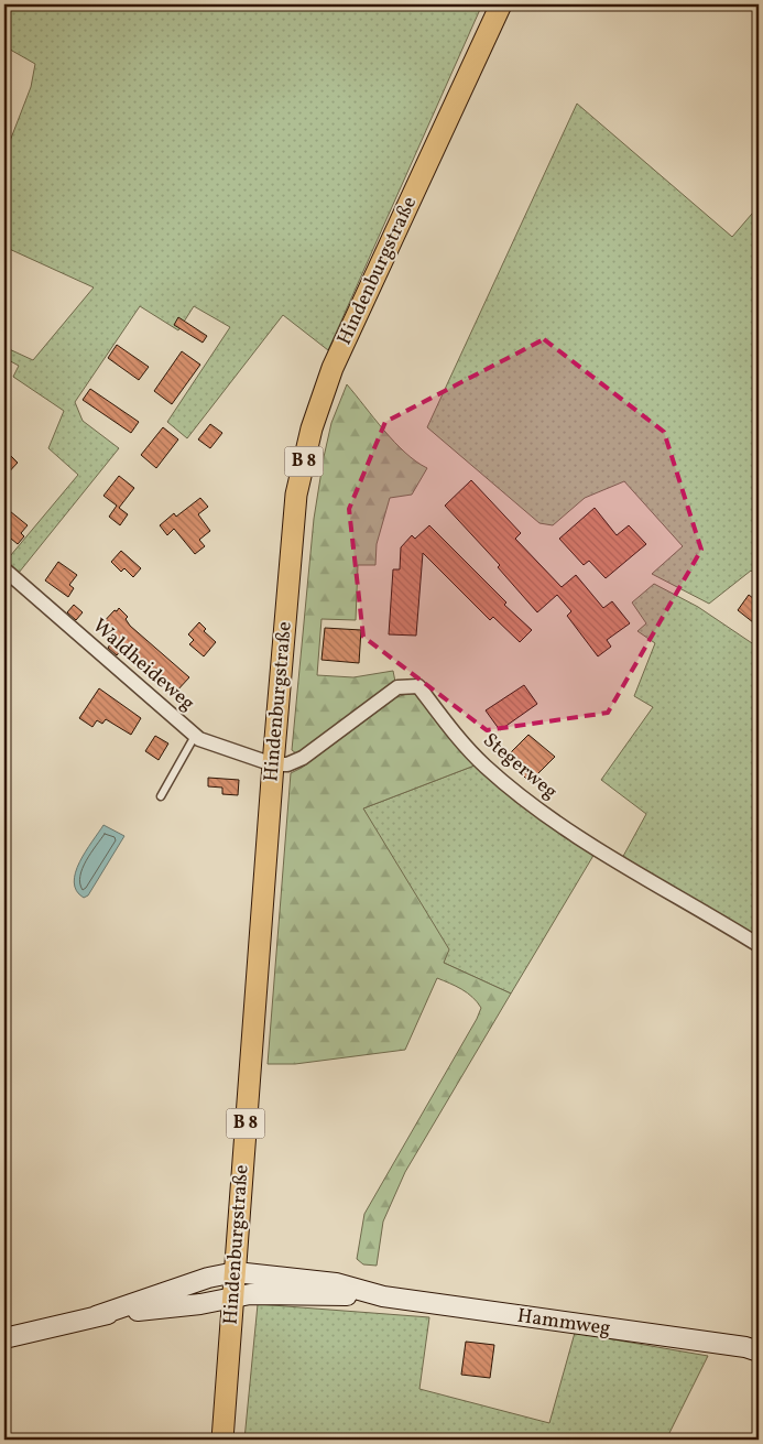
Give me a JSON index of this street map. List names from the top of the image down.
{
  "streets": {
    "main road": ["Hindenburgstraße", "B 8", "Hammweg"],
    "street": ["Waldheideweg", "Stegerweg"]
  },
  "crossings": [
    ["Hindenburgstraße", "Waldheideweg"],
    ["Hindenburgstraße", "Stegerweg"],
    ["Hindenburgstraße", "Hammweg"],
    ["Waldheideweg", "Stegerweg"]
  ]
}
